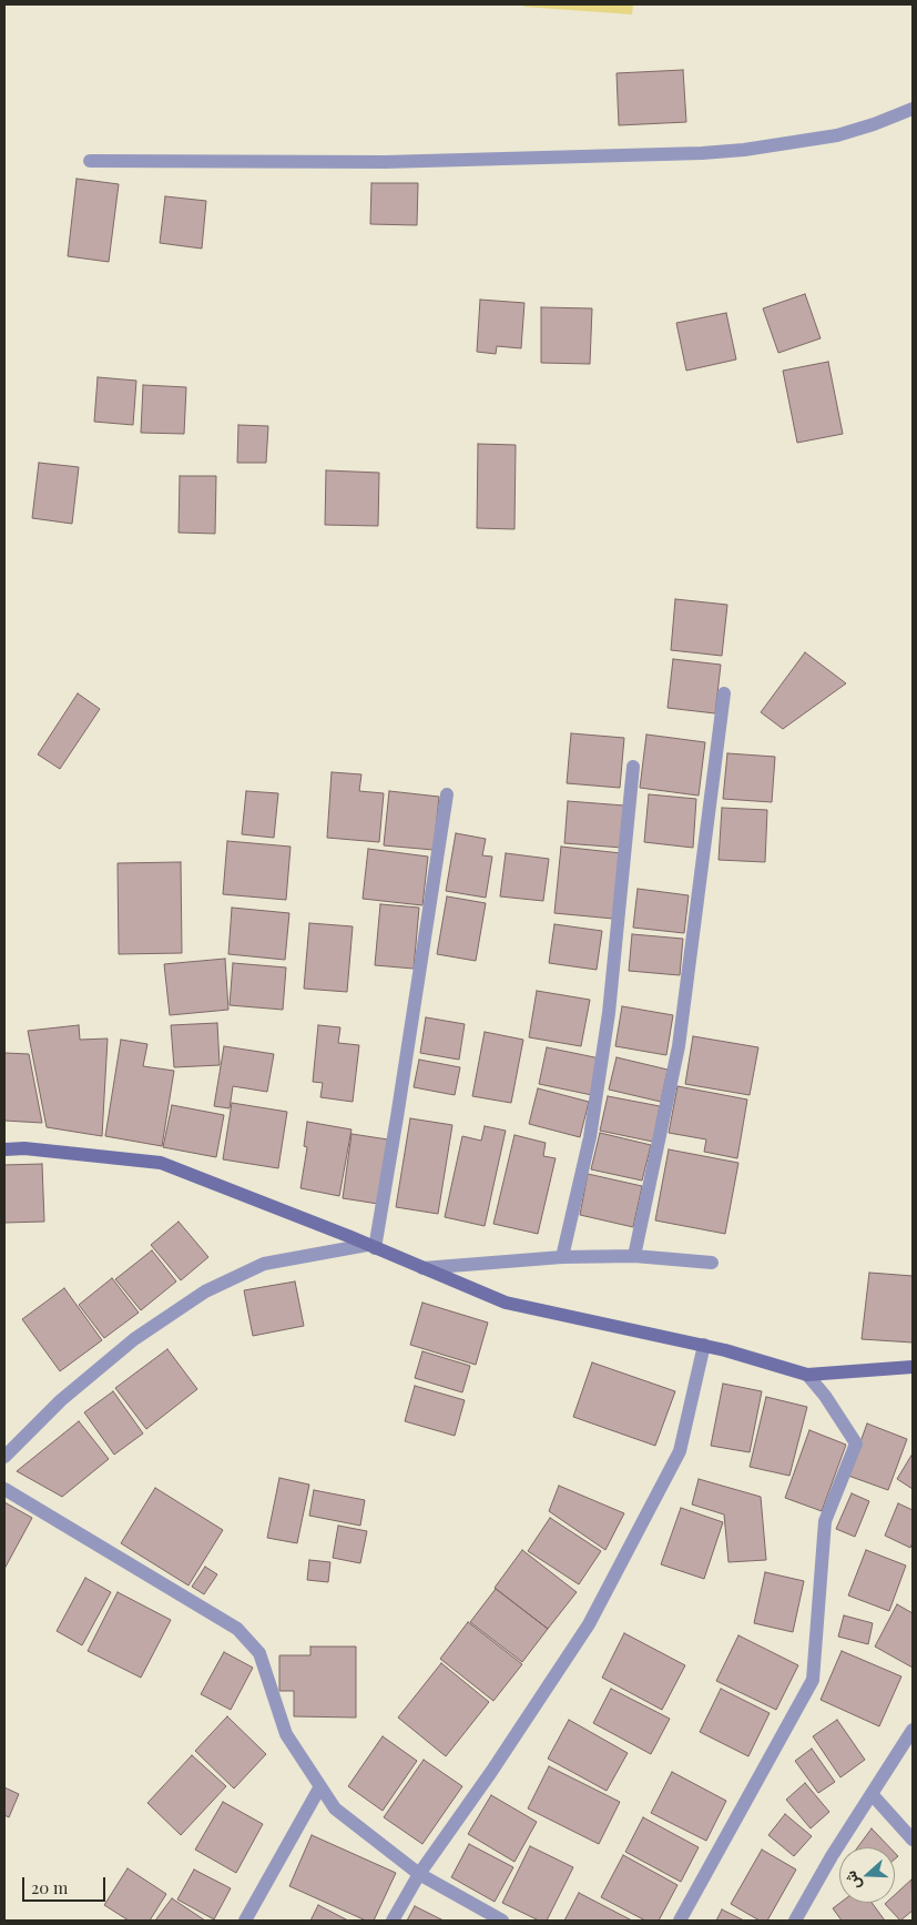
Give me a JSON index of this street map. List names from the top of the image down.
{
  "scale_bar": "20 m",
  "north": "left"
}
